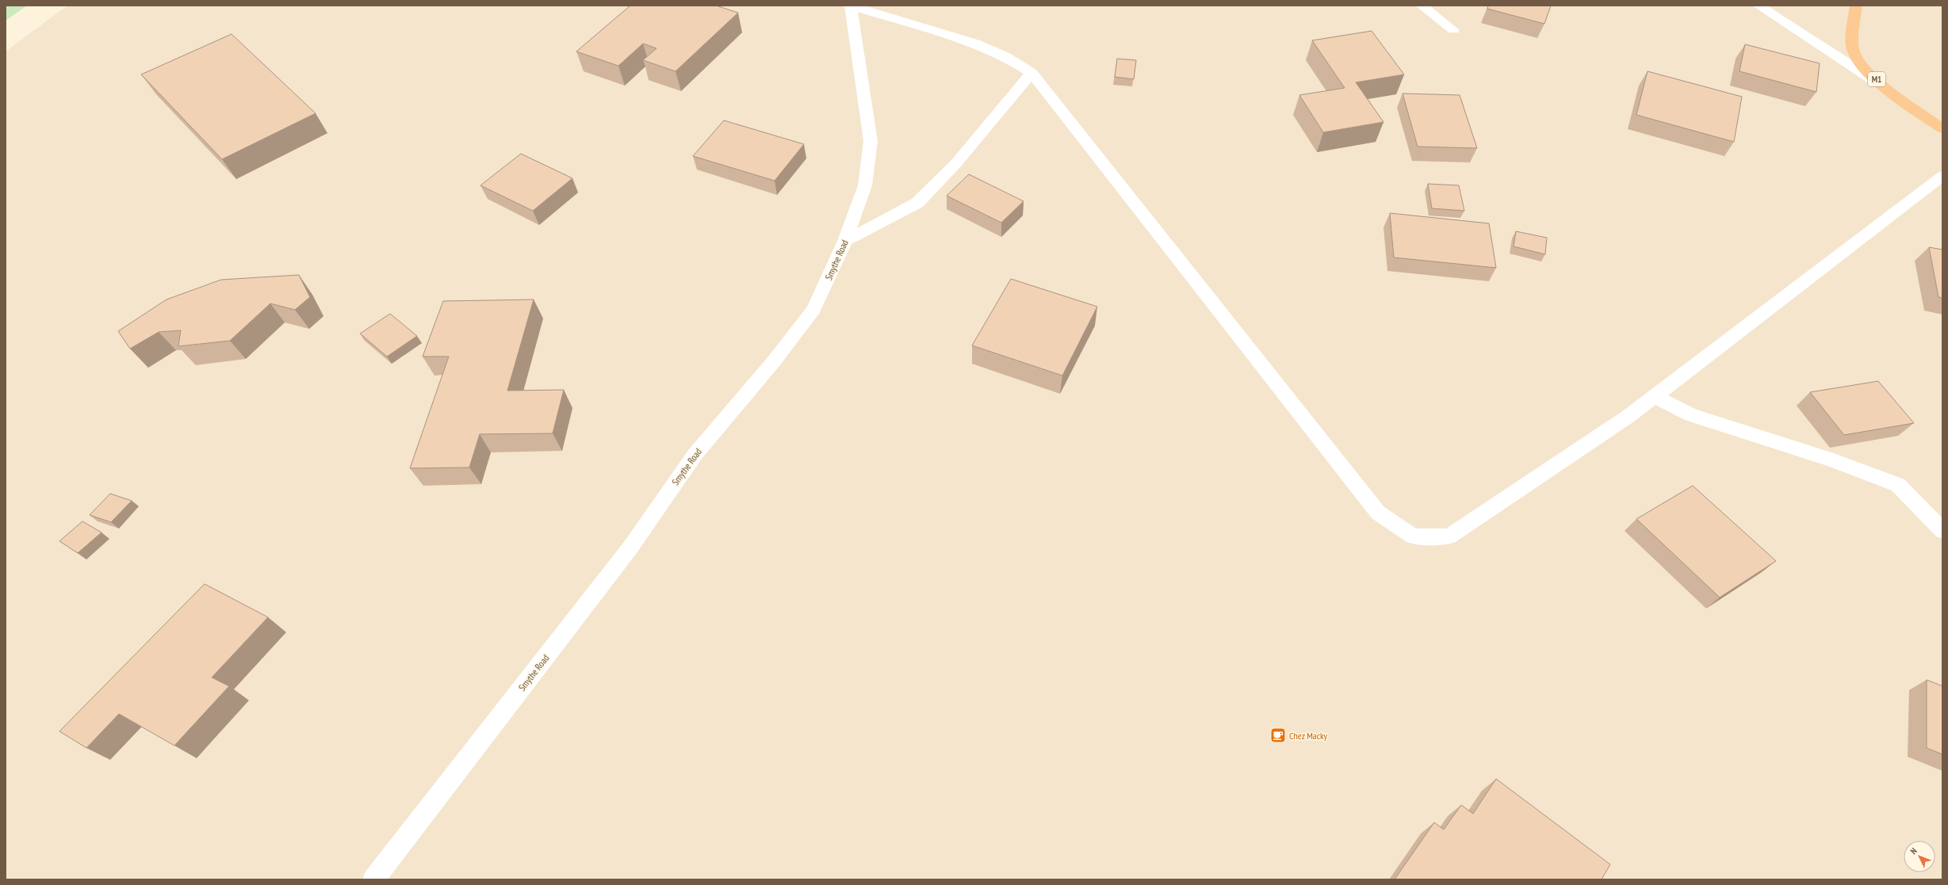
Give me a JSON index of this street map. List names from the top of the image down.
{
  "streets": {
    "highway": ["M1"],
    "street": ["Smythe Road"]
  },
  "places": {
    "cafe": ["Chez Macky"]
  },
  "north": "top left"
}
